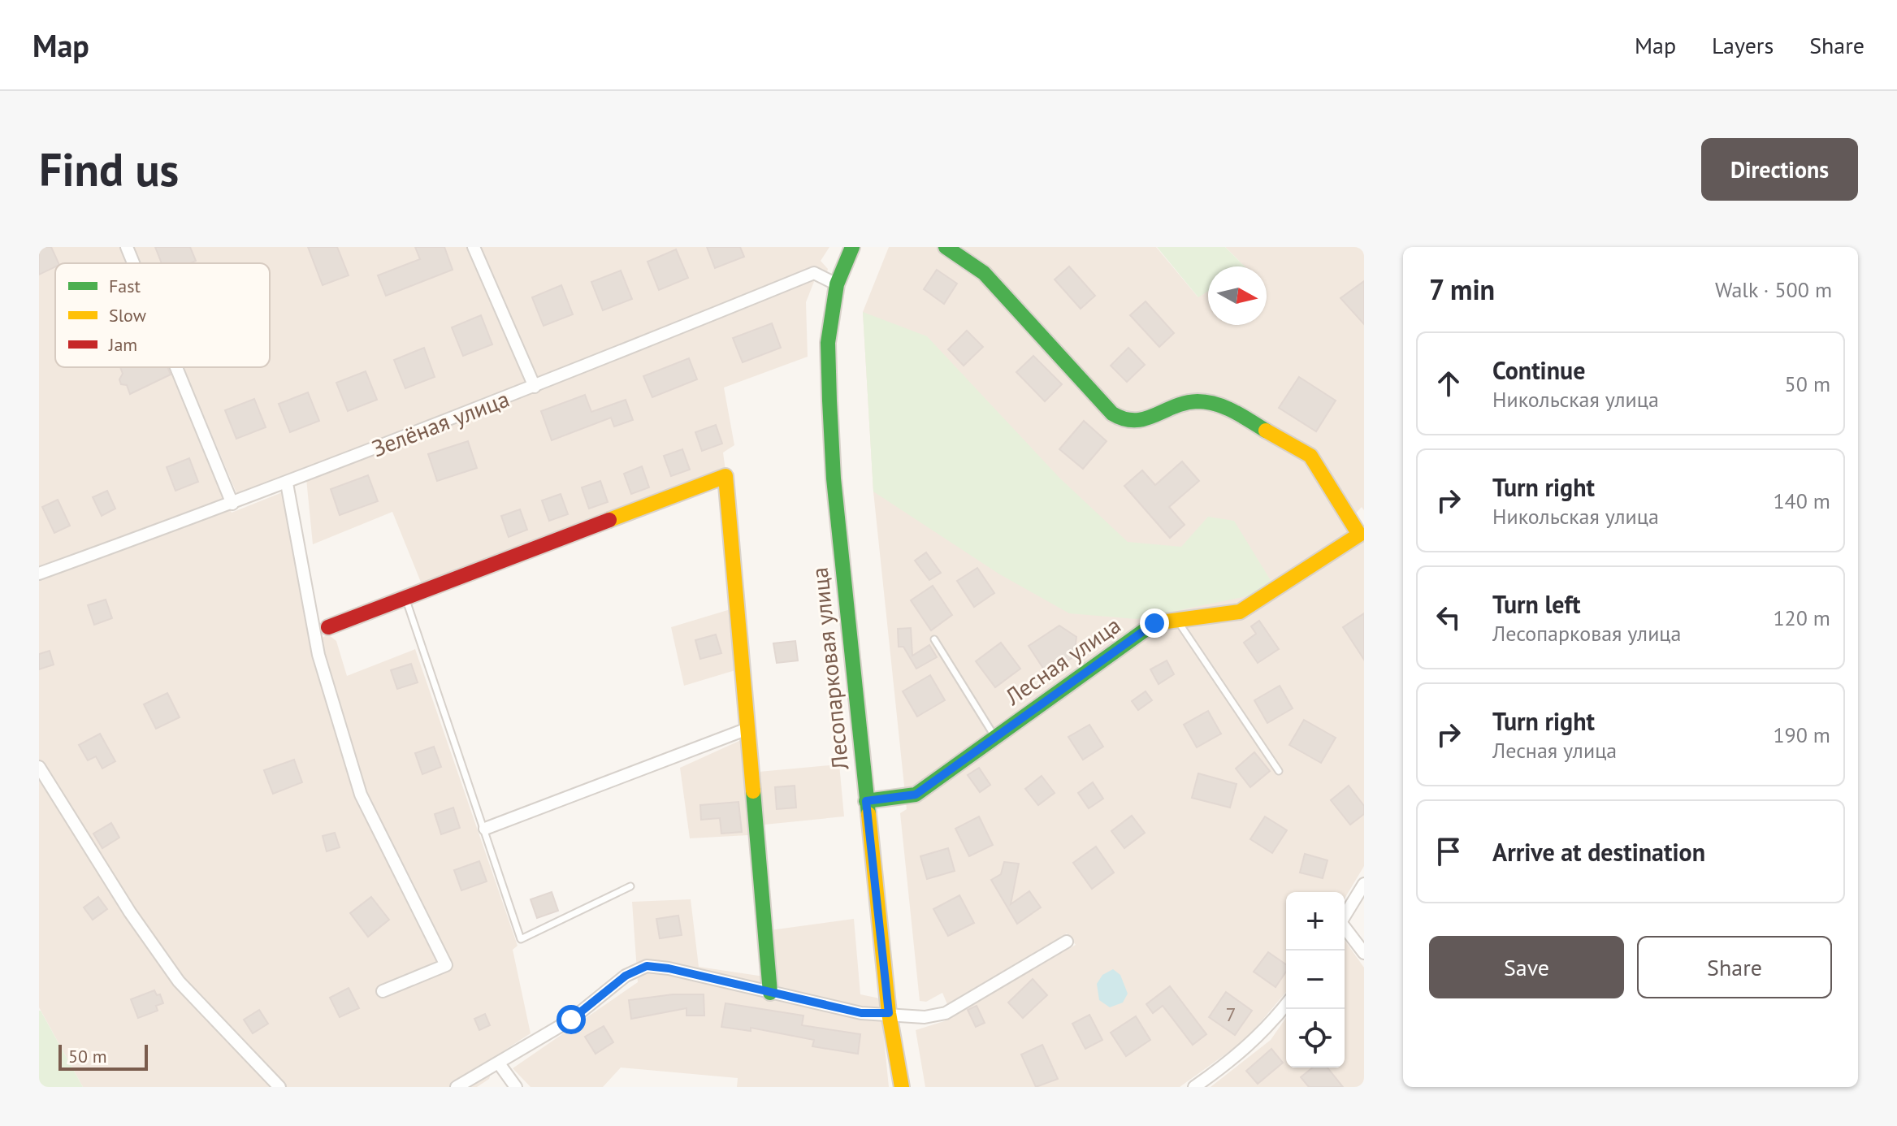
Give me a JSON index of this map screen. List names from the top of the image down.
{
  "streets": {
    "street": ["Зелёная улица", "Лесная улица", "Лесопарковая улица"]
  },
  "crossings": [
    ["Зелёная улица", "Лесопарковая улица"],
    ["Лесная улица", "Лесопарковая улица"]
  ],
  "house_numbers": ["7"],
  "legend": ["Fast", "Slow", "Jam"],
  "scale_bar": "50 m",
  "north": "right",
  "page": {
    "header": "Map",
    "nav": ["Map", "Layers", "Share"],
    "buttons": [
      "Directions",
      ["Save", "Share"]
    ],
    "title": "Find us",
    "heading": ["7 min", "Walk · 500 m"],
    "list": [
      ["Continue", "Никольская улица", "50 m"],
      ["Turn right", "Никольская улица", "140 m"],
      ["Turn left", "Лесопарковая улица", "120 m"],
      ["Turn right", "Лесная улица", "190 m"],
      "Arrive at destination"
    ],
    "map_buttons": ["+", "−"],
    "scale": "50 m"
  }
}
